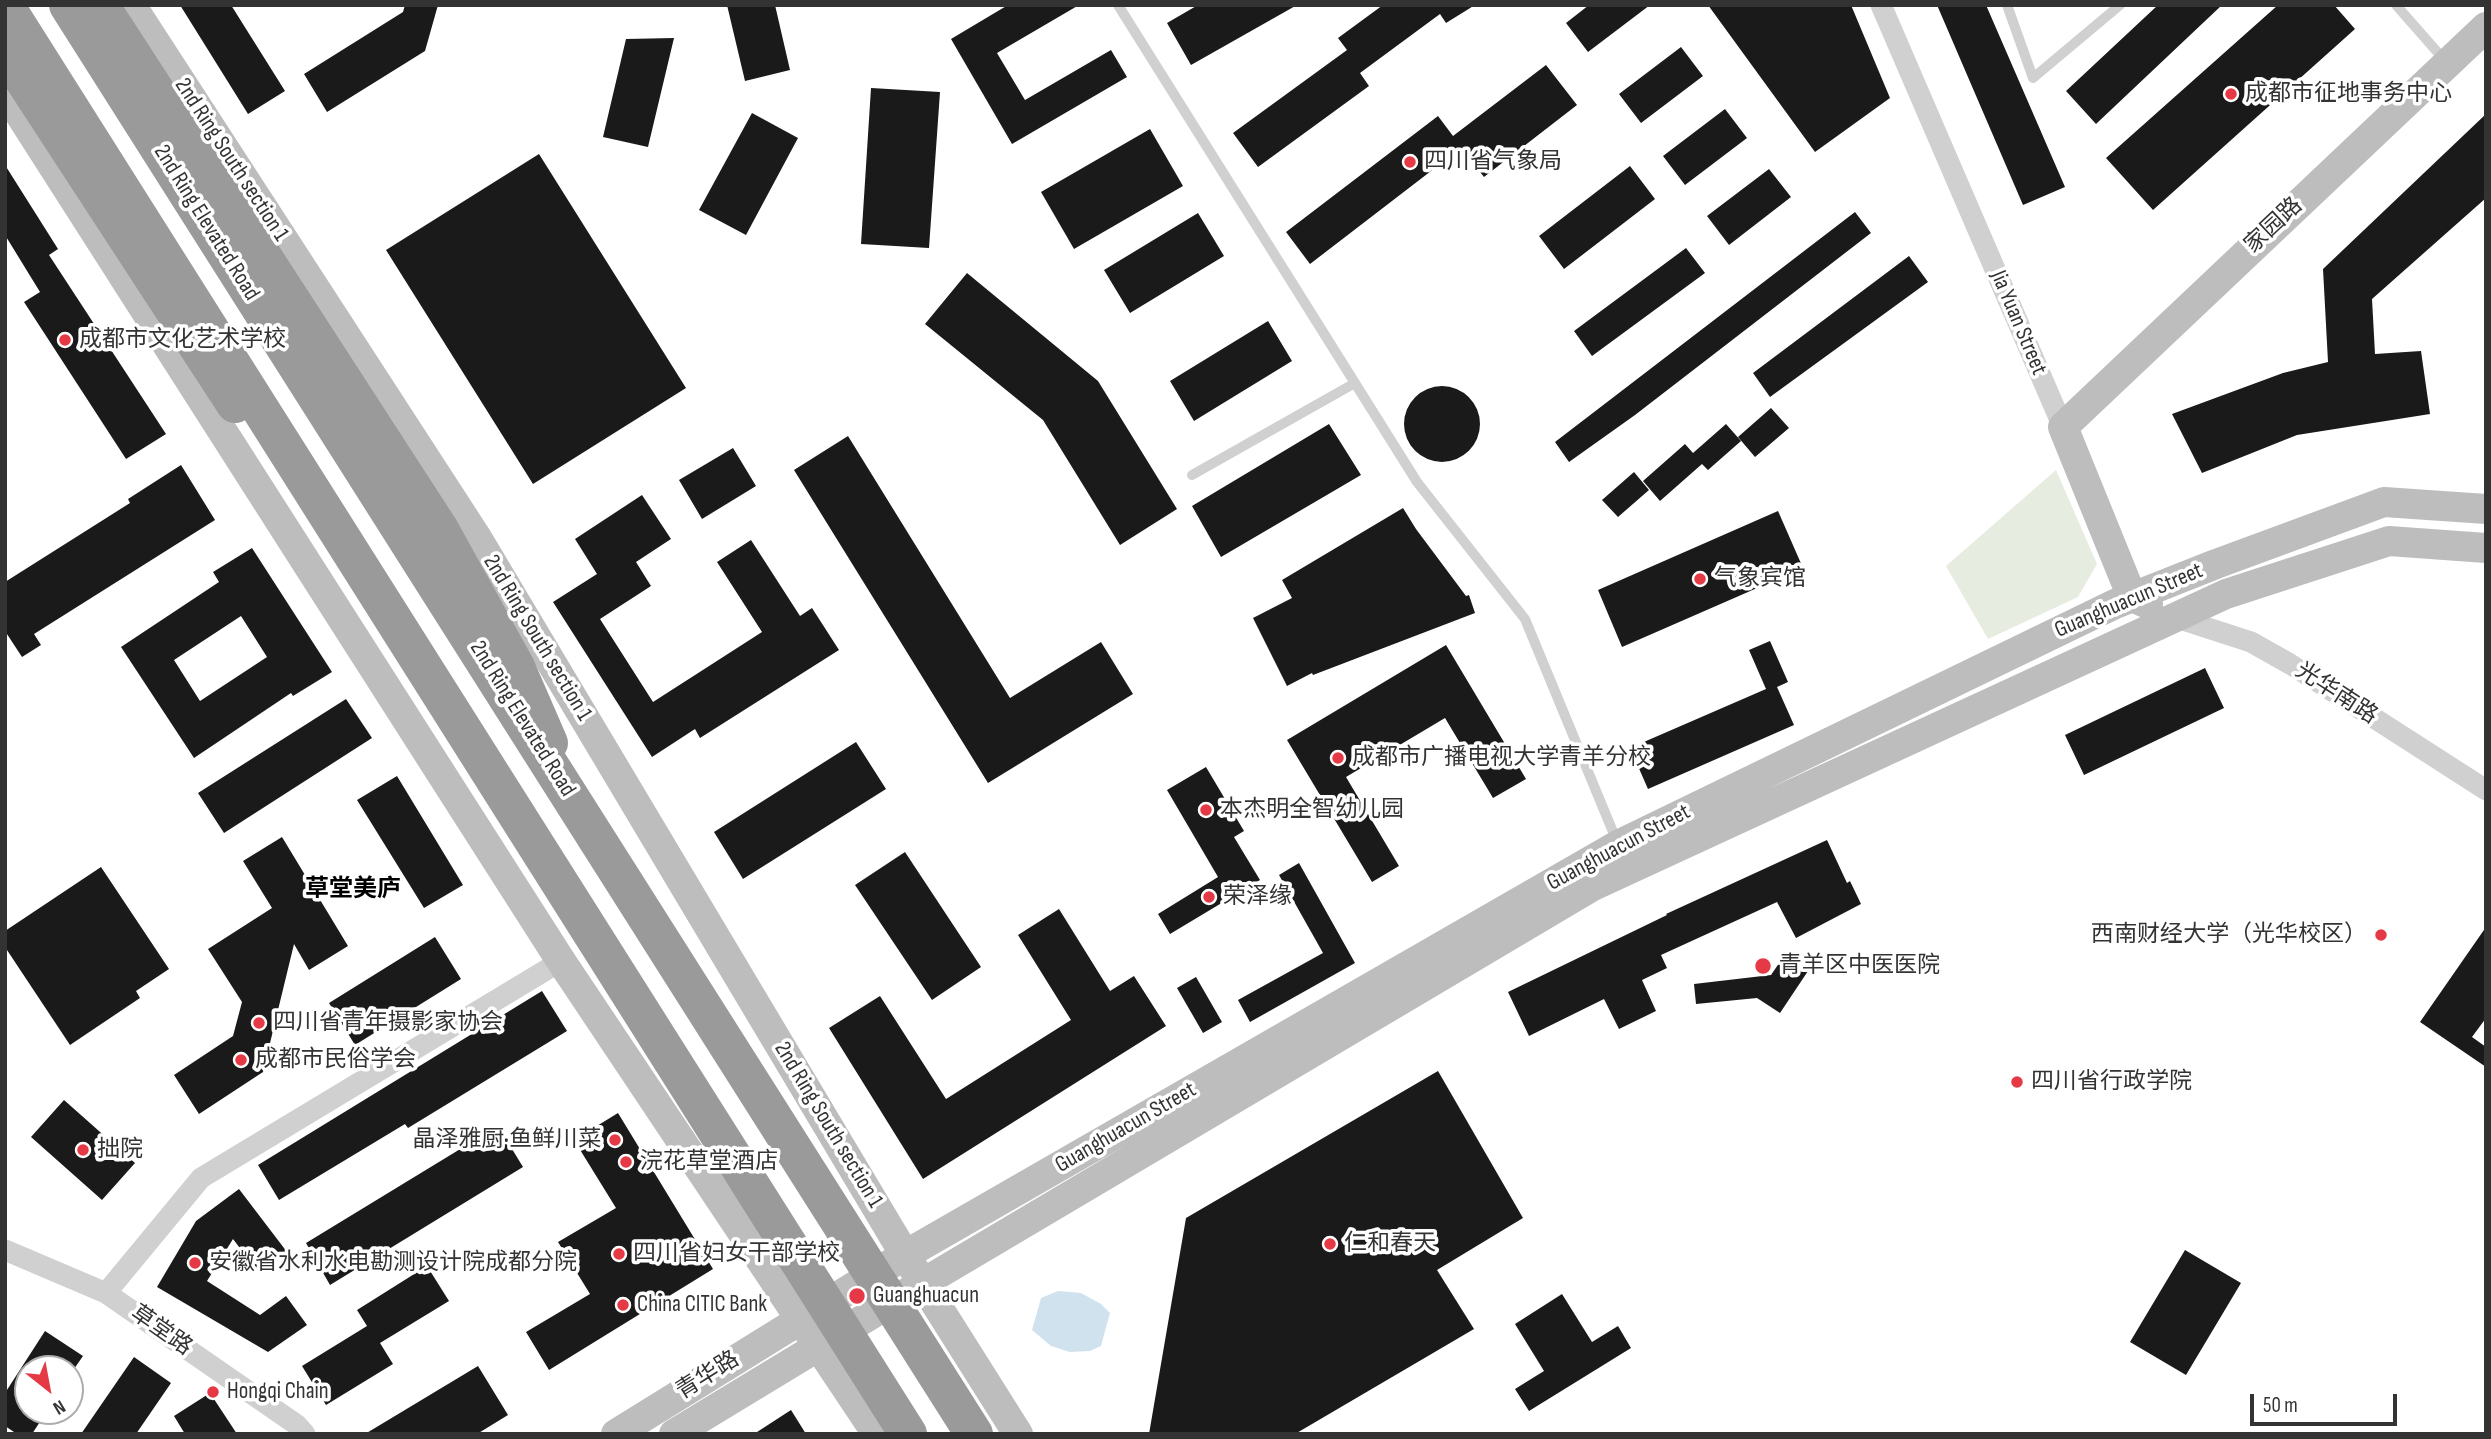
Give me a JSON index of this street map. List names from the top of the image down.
{
  "streets": {
    "highway": ["2nd Ring Elevated Road"],
    "main road": [
      "2nd Ring South section 1",
      "家园路",
      "Jia Yuan Street",
      "Guanghuacun Street",
      "青华路"
    ],
    "street": ["光华南路", "草堂路"]
  },
  "crossings": [
    ["2nd Ring South section 1", "Guanghuacun Street"],
    ["家园路", "Jia Yuan Street"],
    ["Jia Yuan Street", "Guanghuacun Street"],
    ["Guanghuacun Street", "光华南路"],
    ["Guanghuacun Street", "青华路"]
  ],
  "districts": ["草堂美庐"],
  "places": [
    "成都市征地事务中心",
    "四川省气象局",
    "成都市文化艺术学校",
    "气象宾馆",
    "成都市广播电视大学青羊分校",
    "本杰明全智幼儿园",
    "荣泽缘",
    "西南财经大学（光华校区）",
    "青羊区中医医院",
    "四川省青年摄影家协会",
    "成都市民俗学会",
    "四川省行政学院",
    "晶泽雅厨·鱼鲜川菜",
    "拙院",
    "浣花草堂酒店",
    "仁和春天",
    "四川省妇女干部学校",
    "安徽省水利水电勘测设计院成都分院",
    "Guanghuacun",
    "China CITIC Bank",
    "Hongqi Chain"
  ],
  "scale_bar": "50 m",
  "north": "bottom right"
}
